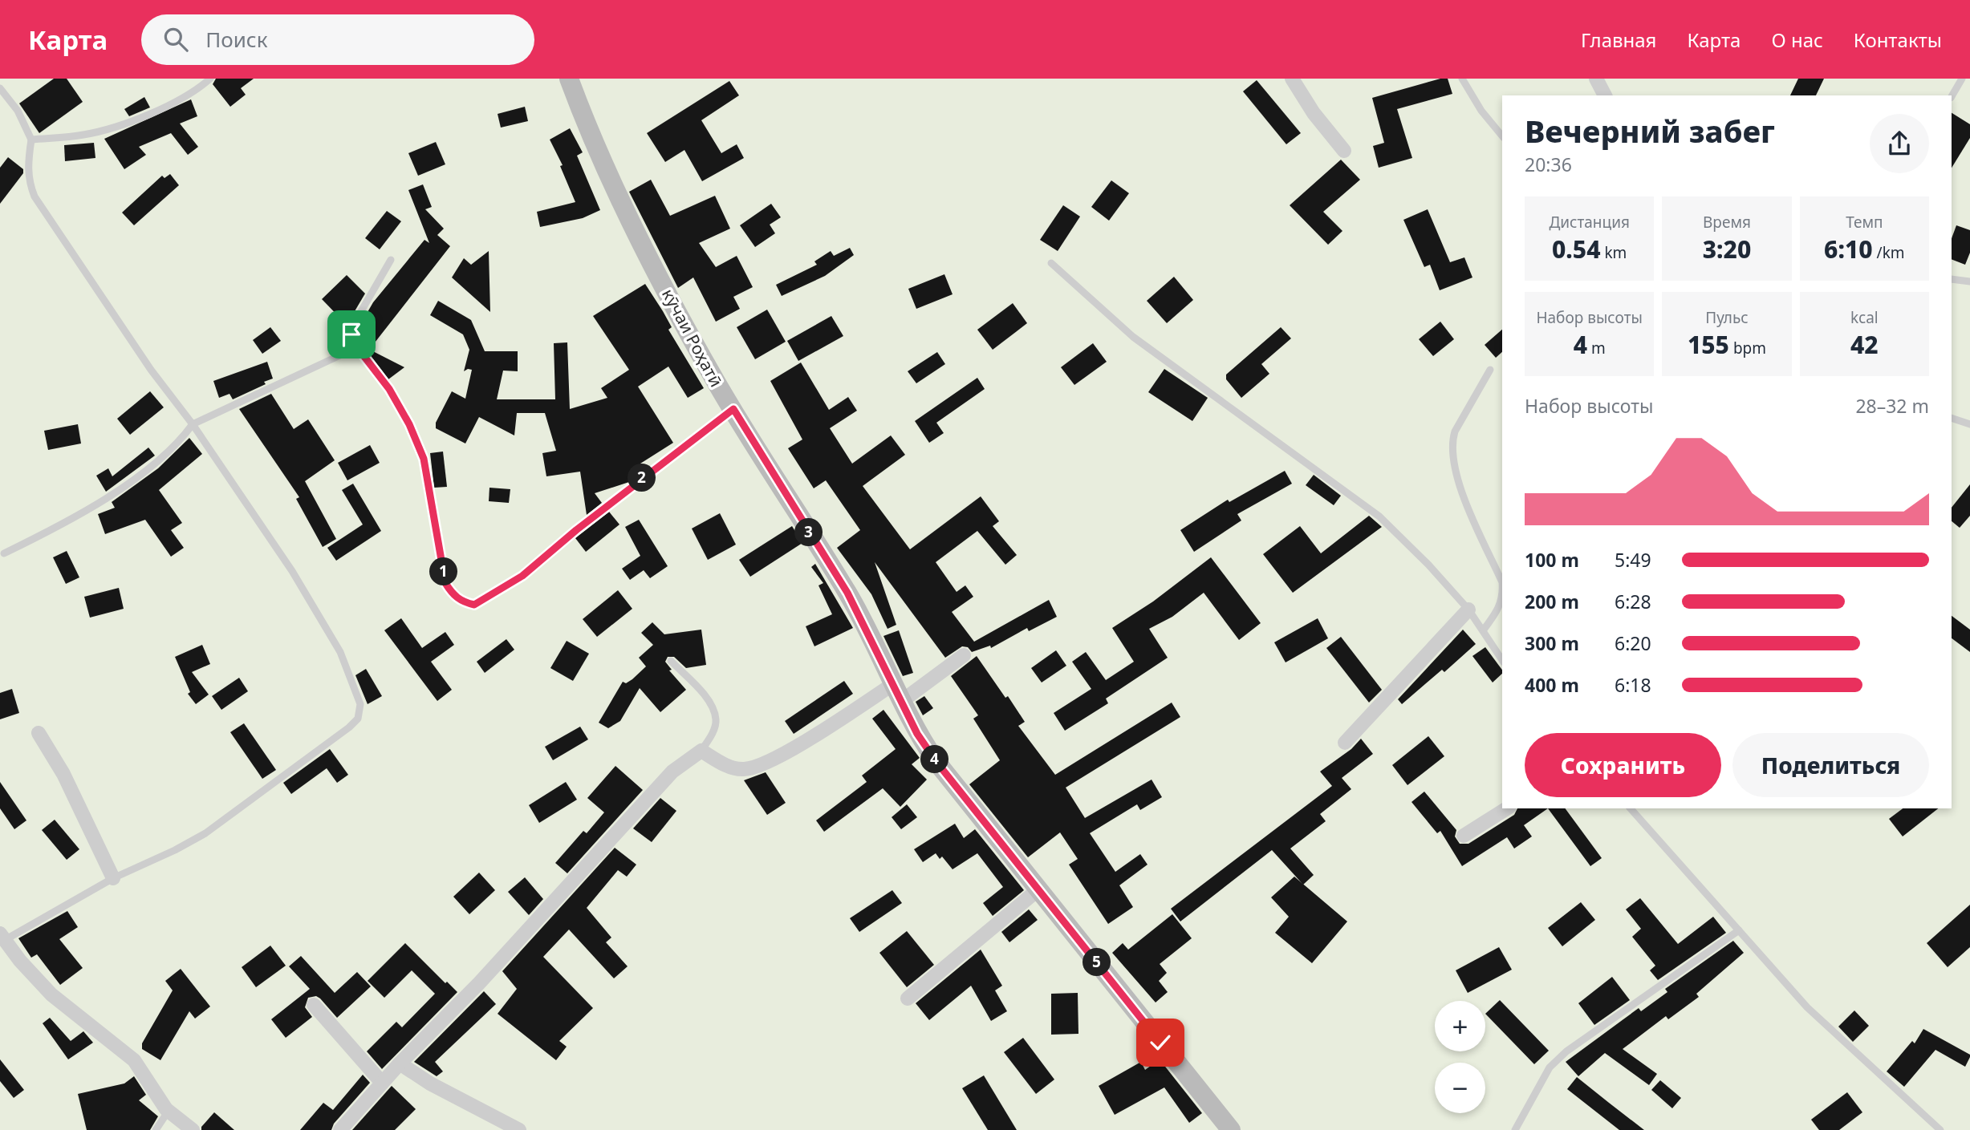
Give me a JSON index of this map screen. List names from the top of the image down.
{
  "streets": {
    "street": ["кӯчаи Роҳатӣ"]
  },
  "page": {
    "header": "Карта",
    "search": "Поиск",
    "nav": [
      "Главная",
      "Карта",
      "О нас",
      "Контакты"
    ],
    "heading": ["Вечерний забег", "20:36"],
    "stats": [
      ["Дистанция", "0.54 km"],
      ["Время", "3:20"],
      ["Темп", "6:10 /km"],
      ["Набор высоты", "4 m"],
      ["Пульс", "155 bpm"],
      ["kcal", "42"]
    ],
    "chart": ["Набор высоты", "28–32 m"],
    "pins": [
      "2",
      "3",
      "1",
      "4",
      "5"
    ],
    "list": [
      {
        "name": "100 m",
        "note": "5:49"
      },
      {
        "name": "200 m",
        "note": "6:28"
      },
      {
        "name": "300 m",
        "note": "6:20"
      },
      {
        "name": "400 m",
        "note": "6:18"
      }
    ],
    "buttons": ["Сохранить", "Поделиться"],
    "map_buttons": ["+", "−"]
  }
}
